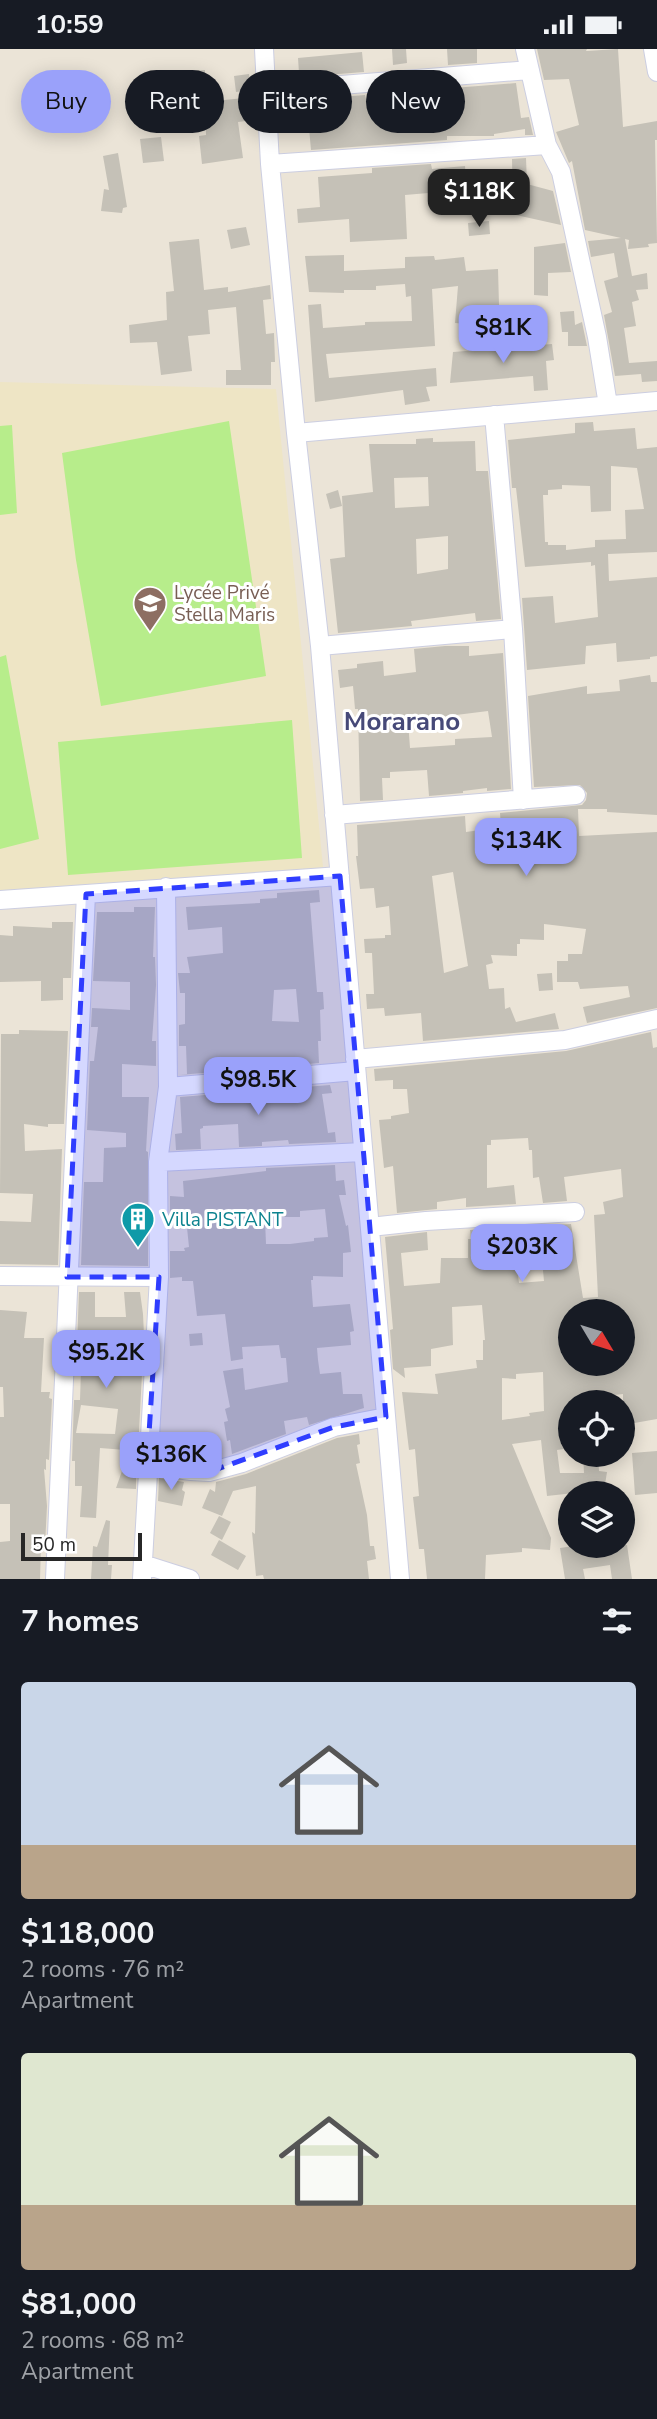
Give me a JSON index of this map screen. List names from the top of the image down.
{
  "districts": ["Morarano"],
  "places": {
    "school or university": ["Lycée Privé Stella Maris"],
    "building": ["Villa PISTANT"]
  },
  "scale_bar": "50 m",
  "north": "bottom right",
  "page": {
    "status": "10:59",
    "chip": [
      "Buy",
      "Rent",
      "Filters",
      "New"
    ],
    "price": [
      "$118K",
      "$81K",
      "$134K",
      "$98.5K",
      "$203K",
      "$95.2K",
      "$136K"
    ],
    "scale": "50 m",
    "heading": "7 homes",
    "list": [
      {
        "name": "$118,000",
        "note": "2 rooms · 76 m² · Apartment"
      },
      {
        "name": "$81,000",
        "note": "2 rooms · 68 m² · Apartment"
      }
    ]
  }
}
